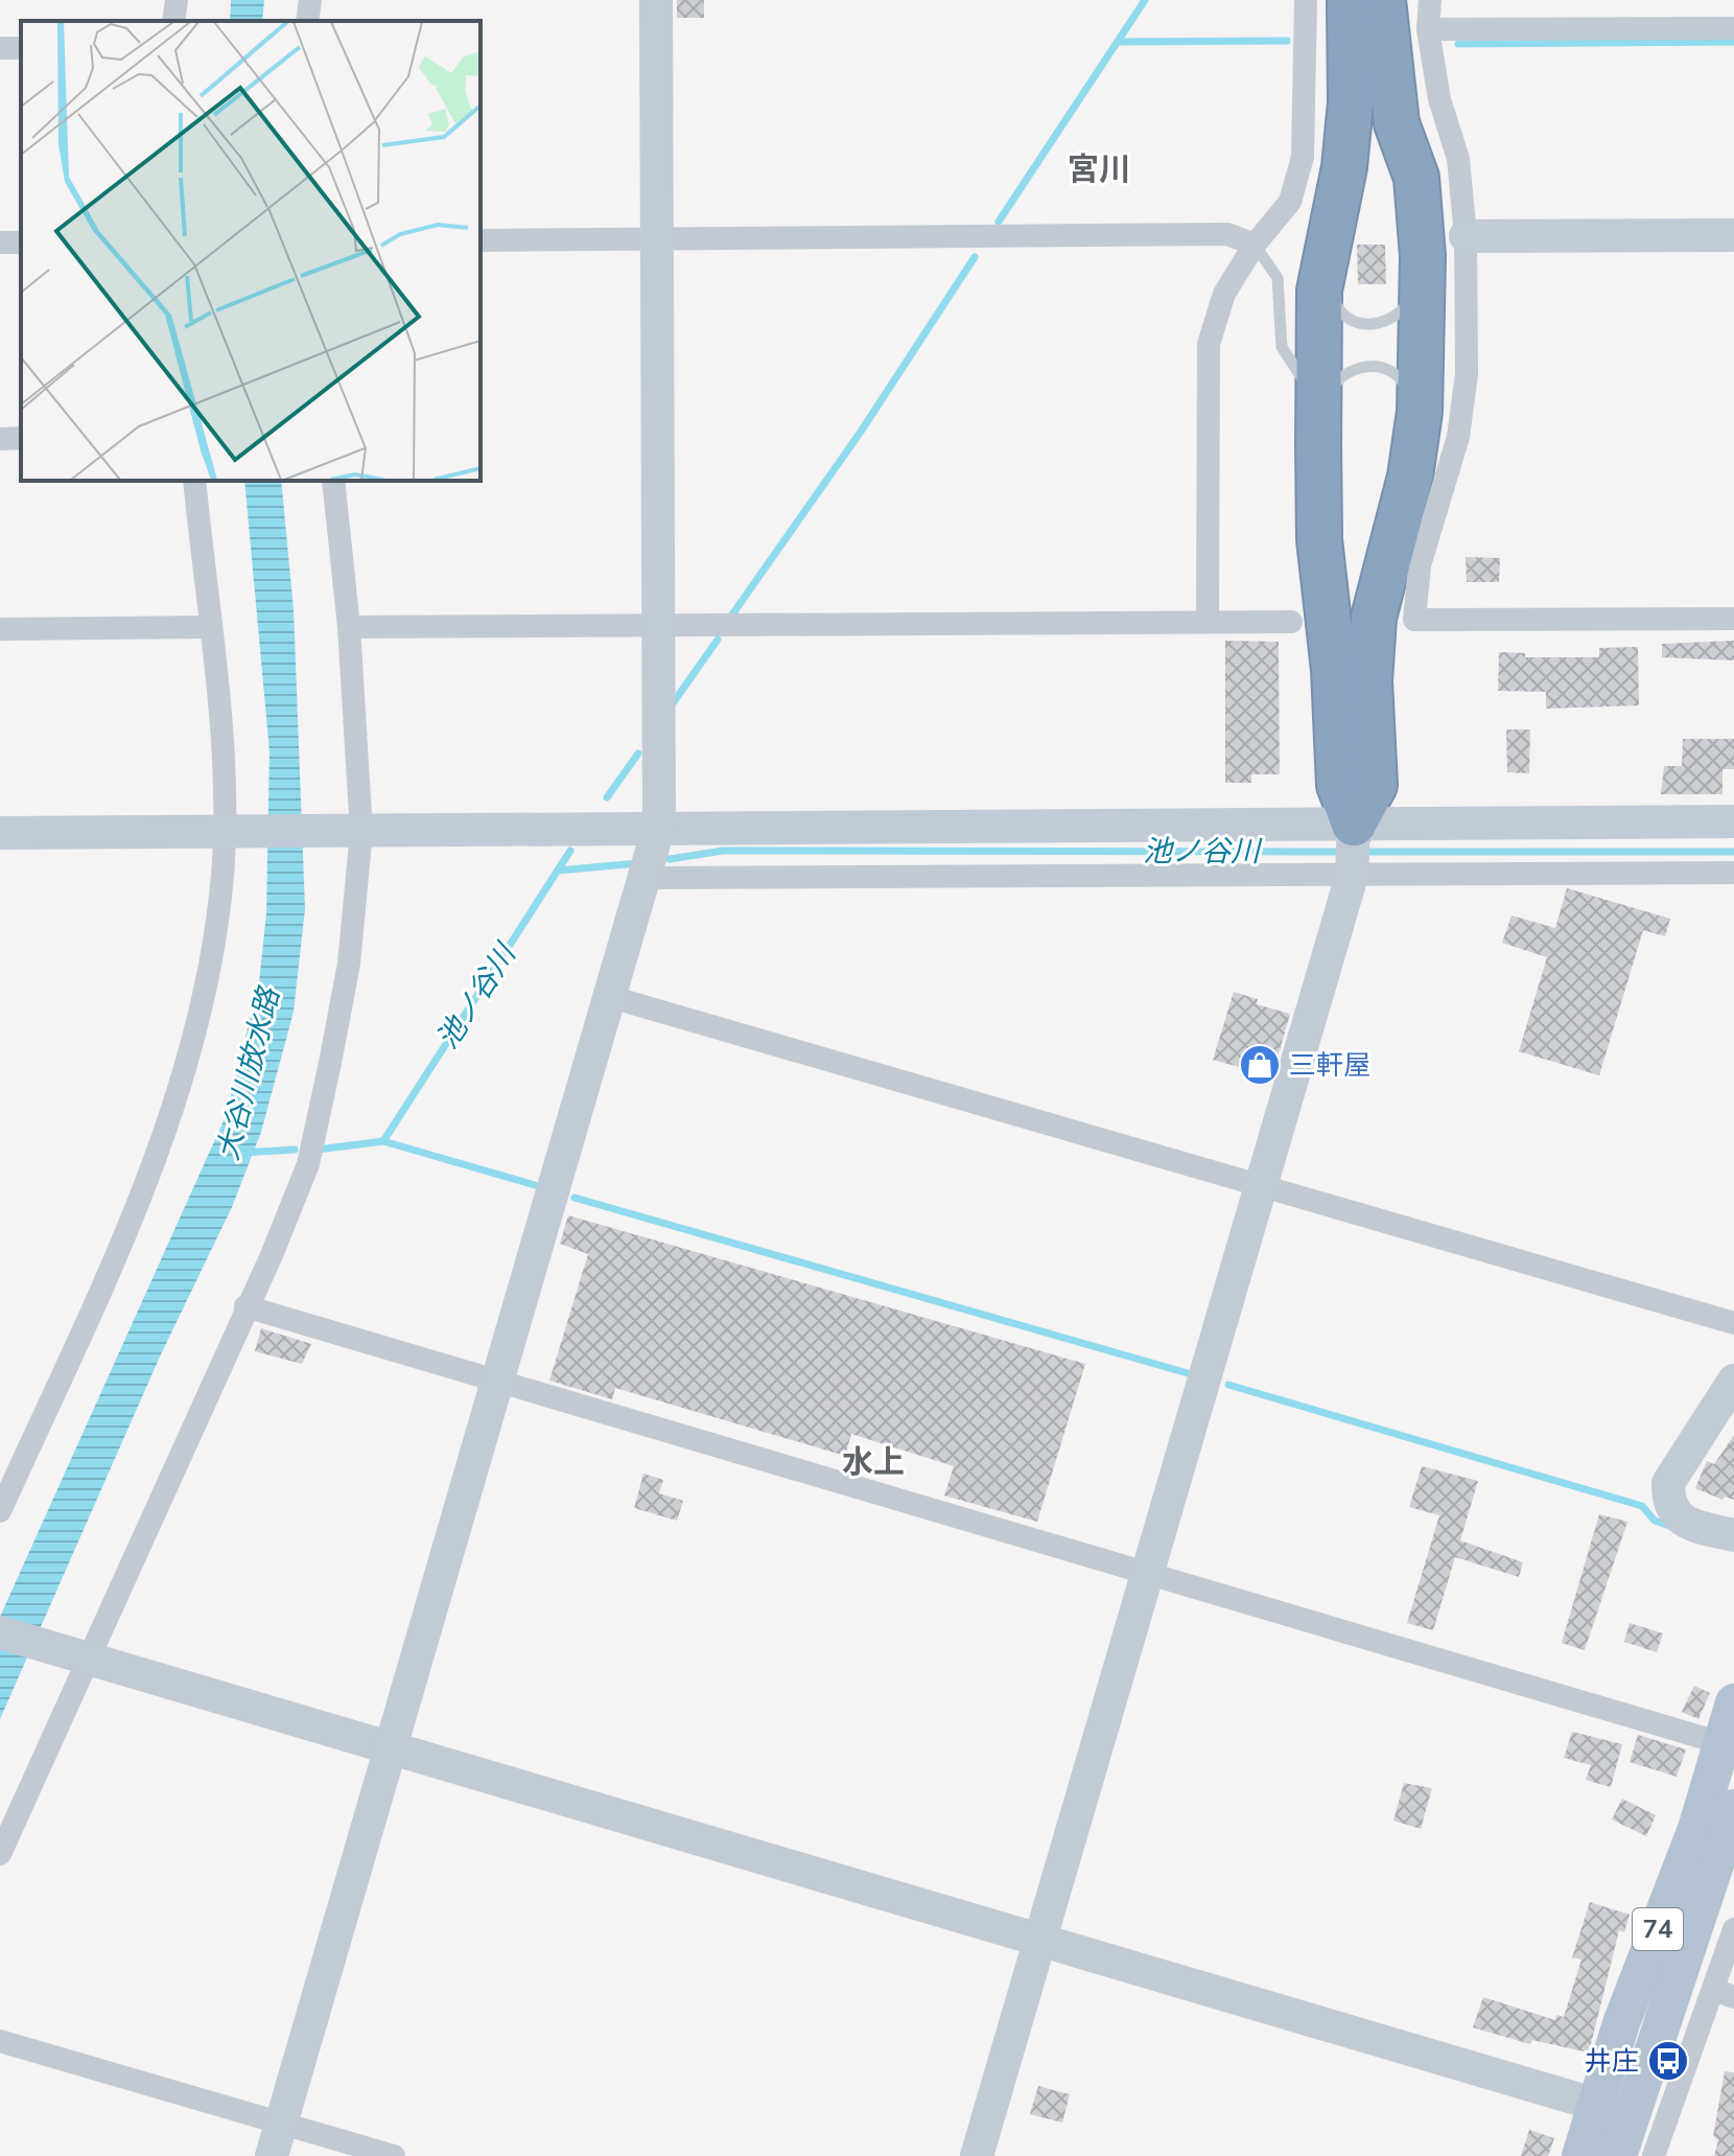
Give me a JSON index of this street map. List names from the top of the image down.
{
  "streets": {
    "main road": ["74"]
  },
  "districts": ["宮川", "水上"],
  "water": ["池ノ谷川", "大谷川放水路"],
  "places": {
    "shop": ["三軒屋"],
    "bus stop": ["井庄"]
  }
}
